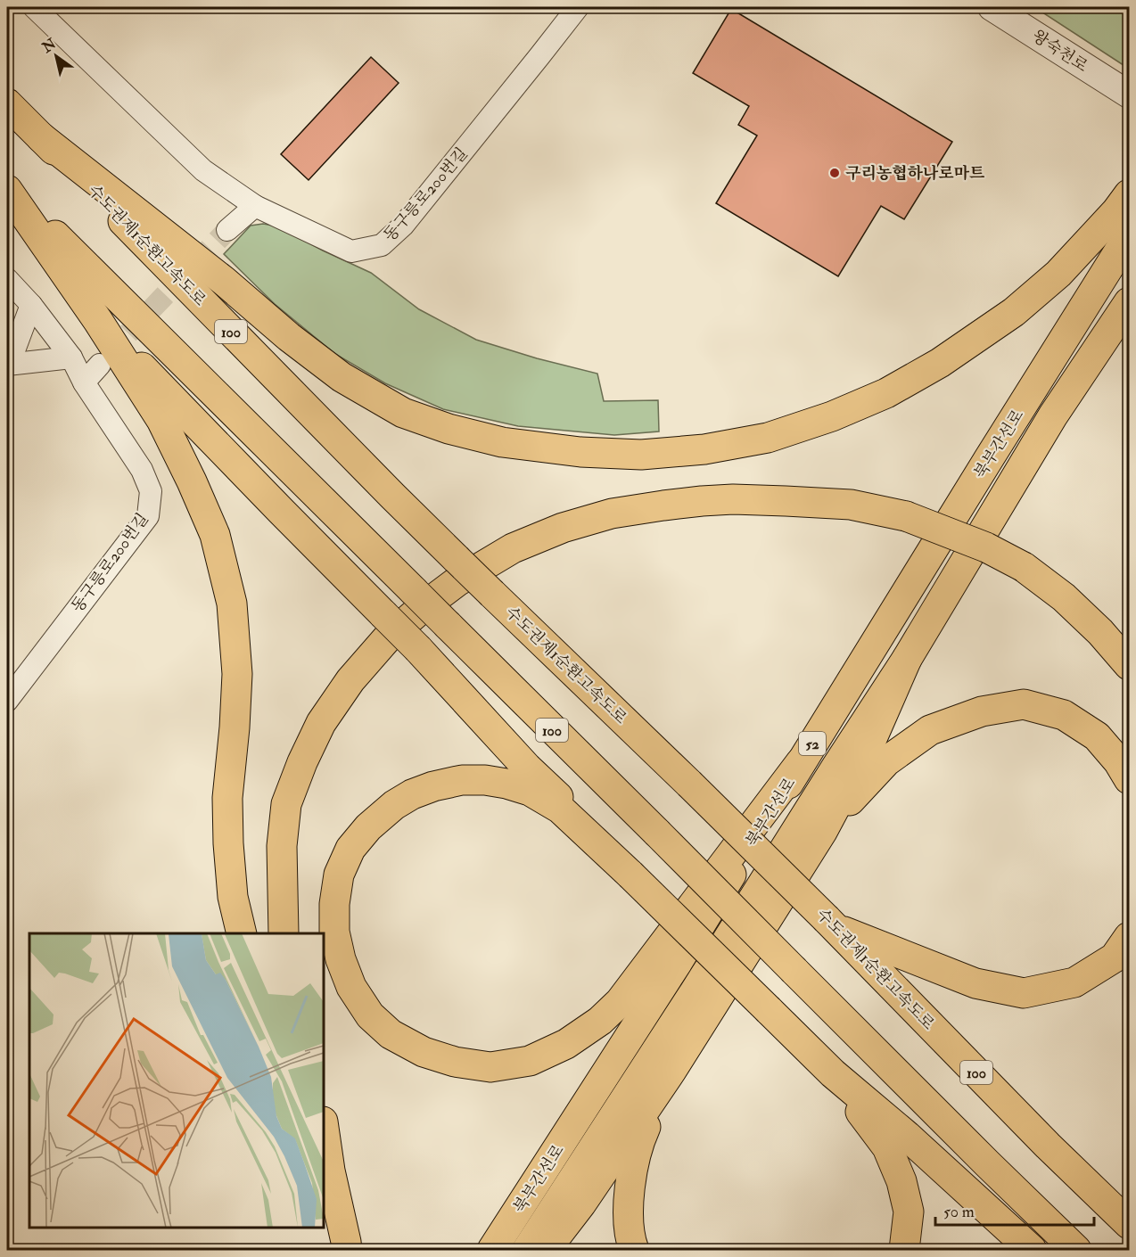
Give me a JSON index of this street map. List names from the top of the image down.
{
  "streets": {
    "highway": [
      "수도권제1순환고속도로",
      "100",
      "북부간선로",
      "52"
    ],
    "street": ["왕숙천로", "동구릉로200번길"]
  },
  "places": ["구리농협하나로마트"],
  "scale_bar": "50 m",
  "north": "top left"
}
